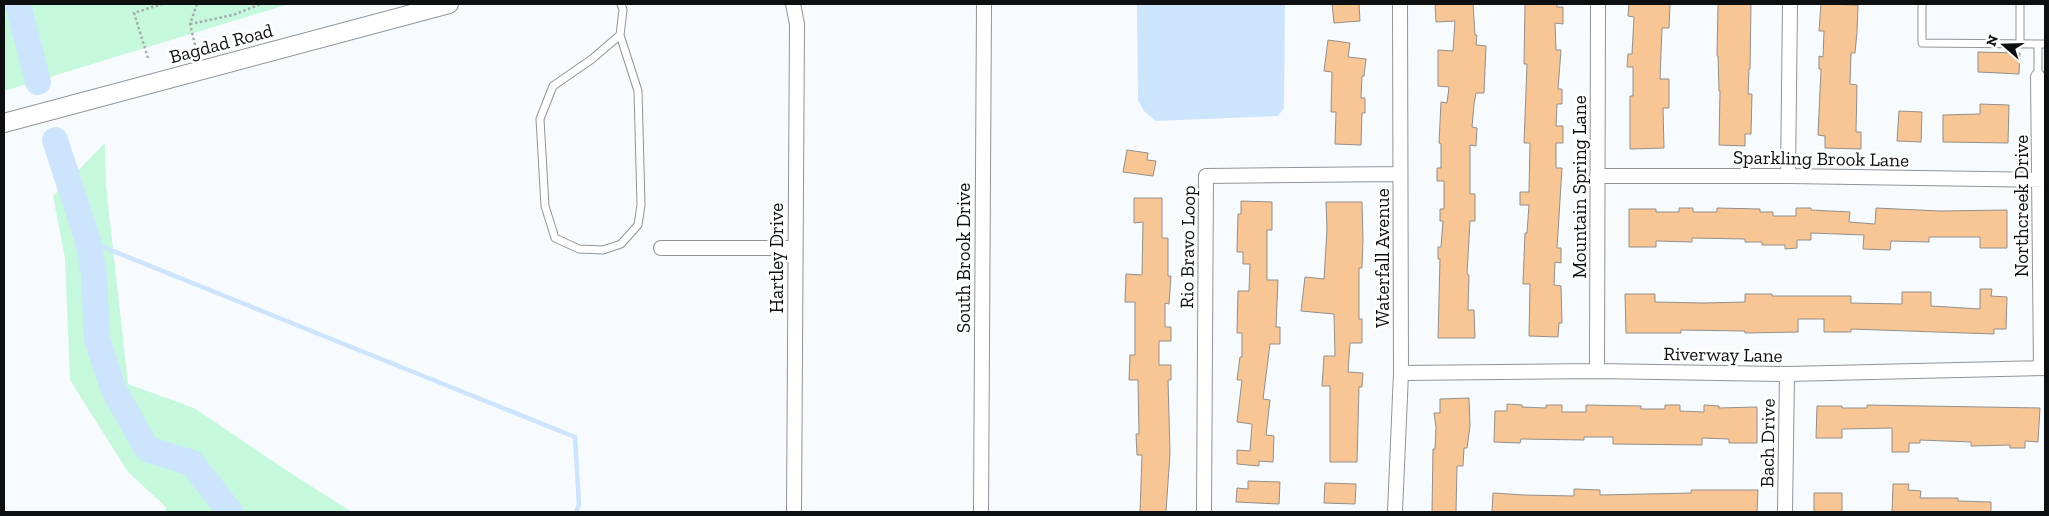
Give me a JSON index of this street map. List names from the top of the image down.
{
  "streets": {
    "street": [
      "Bagdad Road",
      "Sparkling Brook Lane",
      "Mountain Spring Lane",
      "Northcreek Drive",
      "Rio Bravo Loop",
      "Hartley Drive",
      "South Brook Drive",
      "Waterfall Avenue",
      "Riverway Lane",
      "Bach Drive"
    ]
  },
  "crossings": [
    ["Sparkling Brook Lane", "Mountain Spring Lane"],
    ["Sparkling Brook Lane", "Northcreek Drive"],
    ["Mountain Spring Lane", "Riverway Lane"],
    ["Northcreek Drive", "Riverway Lane"],
    ["Rio Bravo Loop", "Waterfall Avenue"],
    ["Waterfall Avenue", "Riverway Lane"],
    ["Riverway Lane", "Bach Drive"]
  ],
  "north": "left"
}
